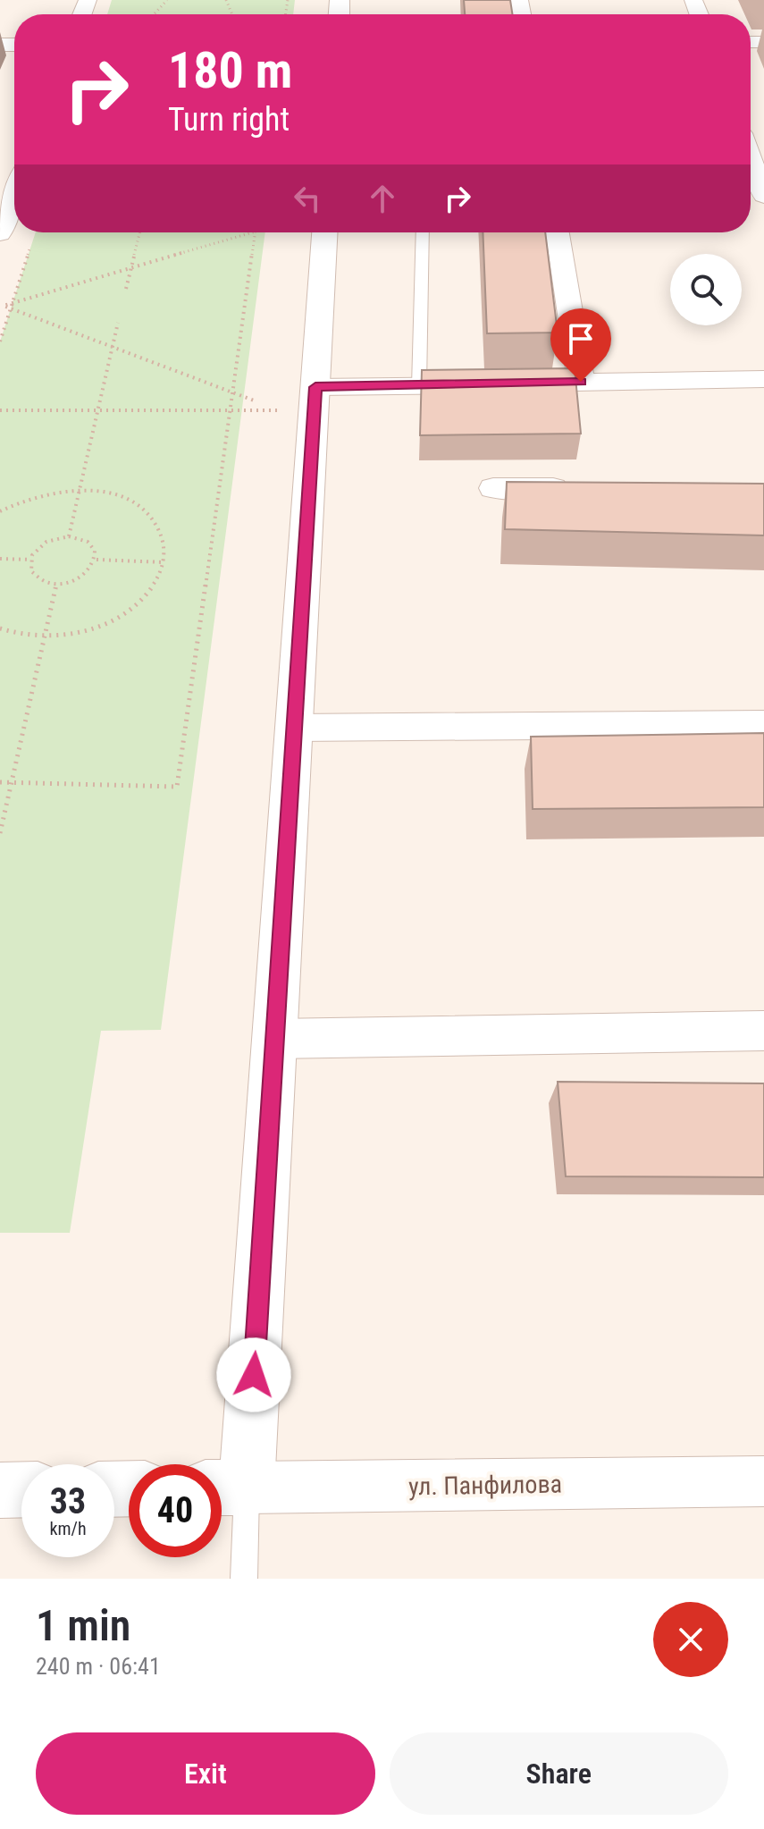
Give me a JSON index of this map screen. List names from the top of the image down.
{
  "streets": {
    "street": ["ул. Панфилова"]
  },
  "page": {
    "turn": ["180 m", "Turn right"],
    "speed": "33 km/h",
    "limit": "40",
    "heading": ["1 min", "240 m · 06:41"],
    "buttons": ["Exit", "Share"]
  }
}
